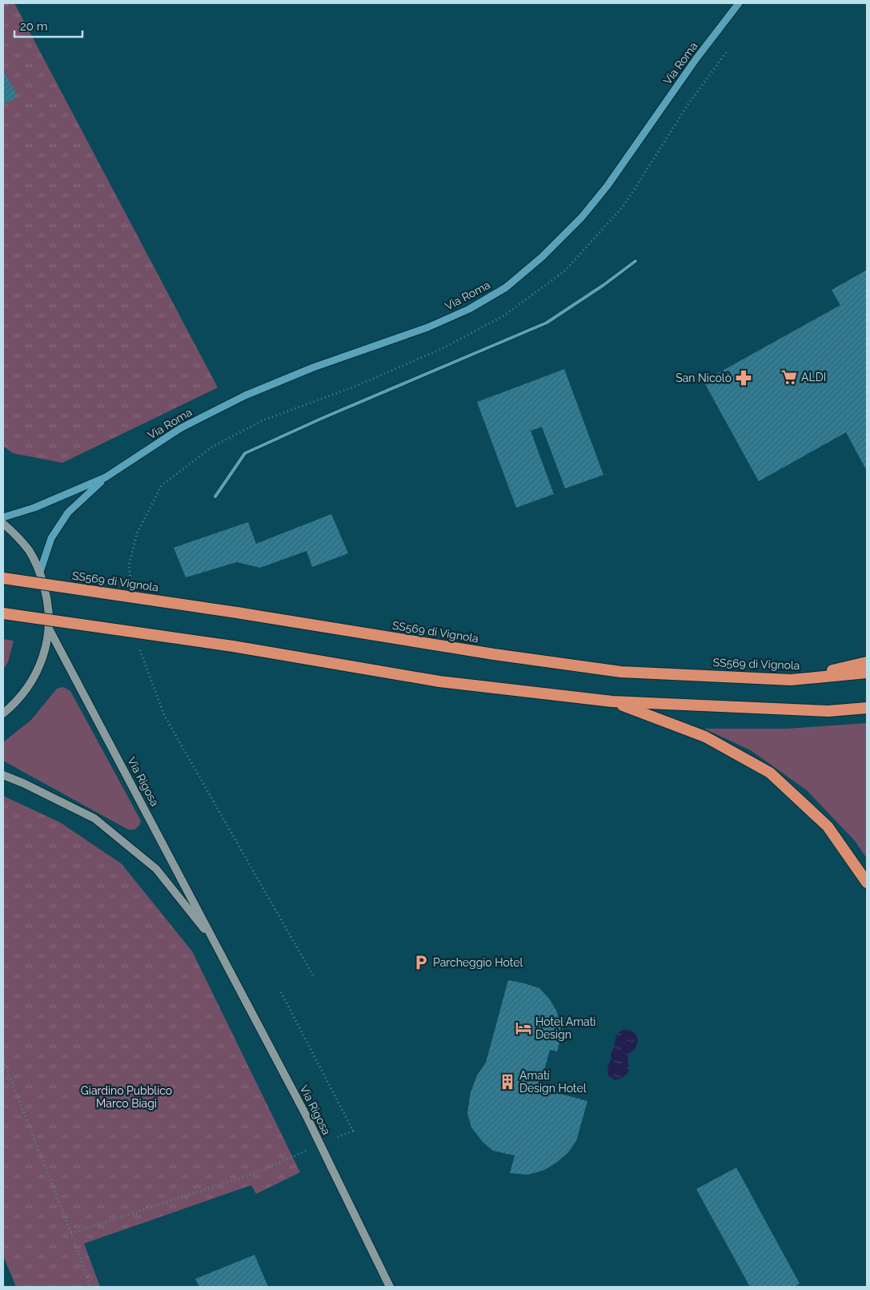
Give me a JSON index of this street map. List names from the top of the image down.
{
  "streets": {
    "highway": ["SS569 di Vignola"],
    "main road": ["Via Rigosa"],
    "street": ["Via Roma"]
  },
  "parks": ["Giardino Pubblico Marco Biagi"],
  "places": {
    "supermarket": ["ALDI"],
    "pharmacy": ["San Nicolò"],
    "parking": ["Parcheggio Hotel"],
    "hotel": ["Hotel Amatì Design"],
    "building": ["Amatí Design Hotel"]
  },
  "scale_bar": "20 m"
}
